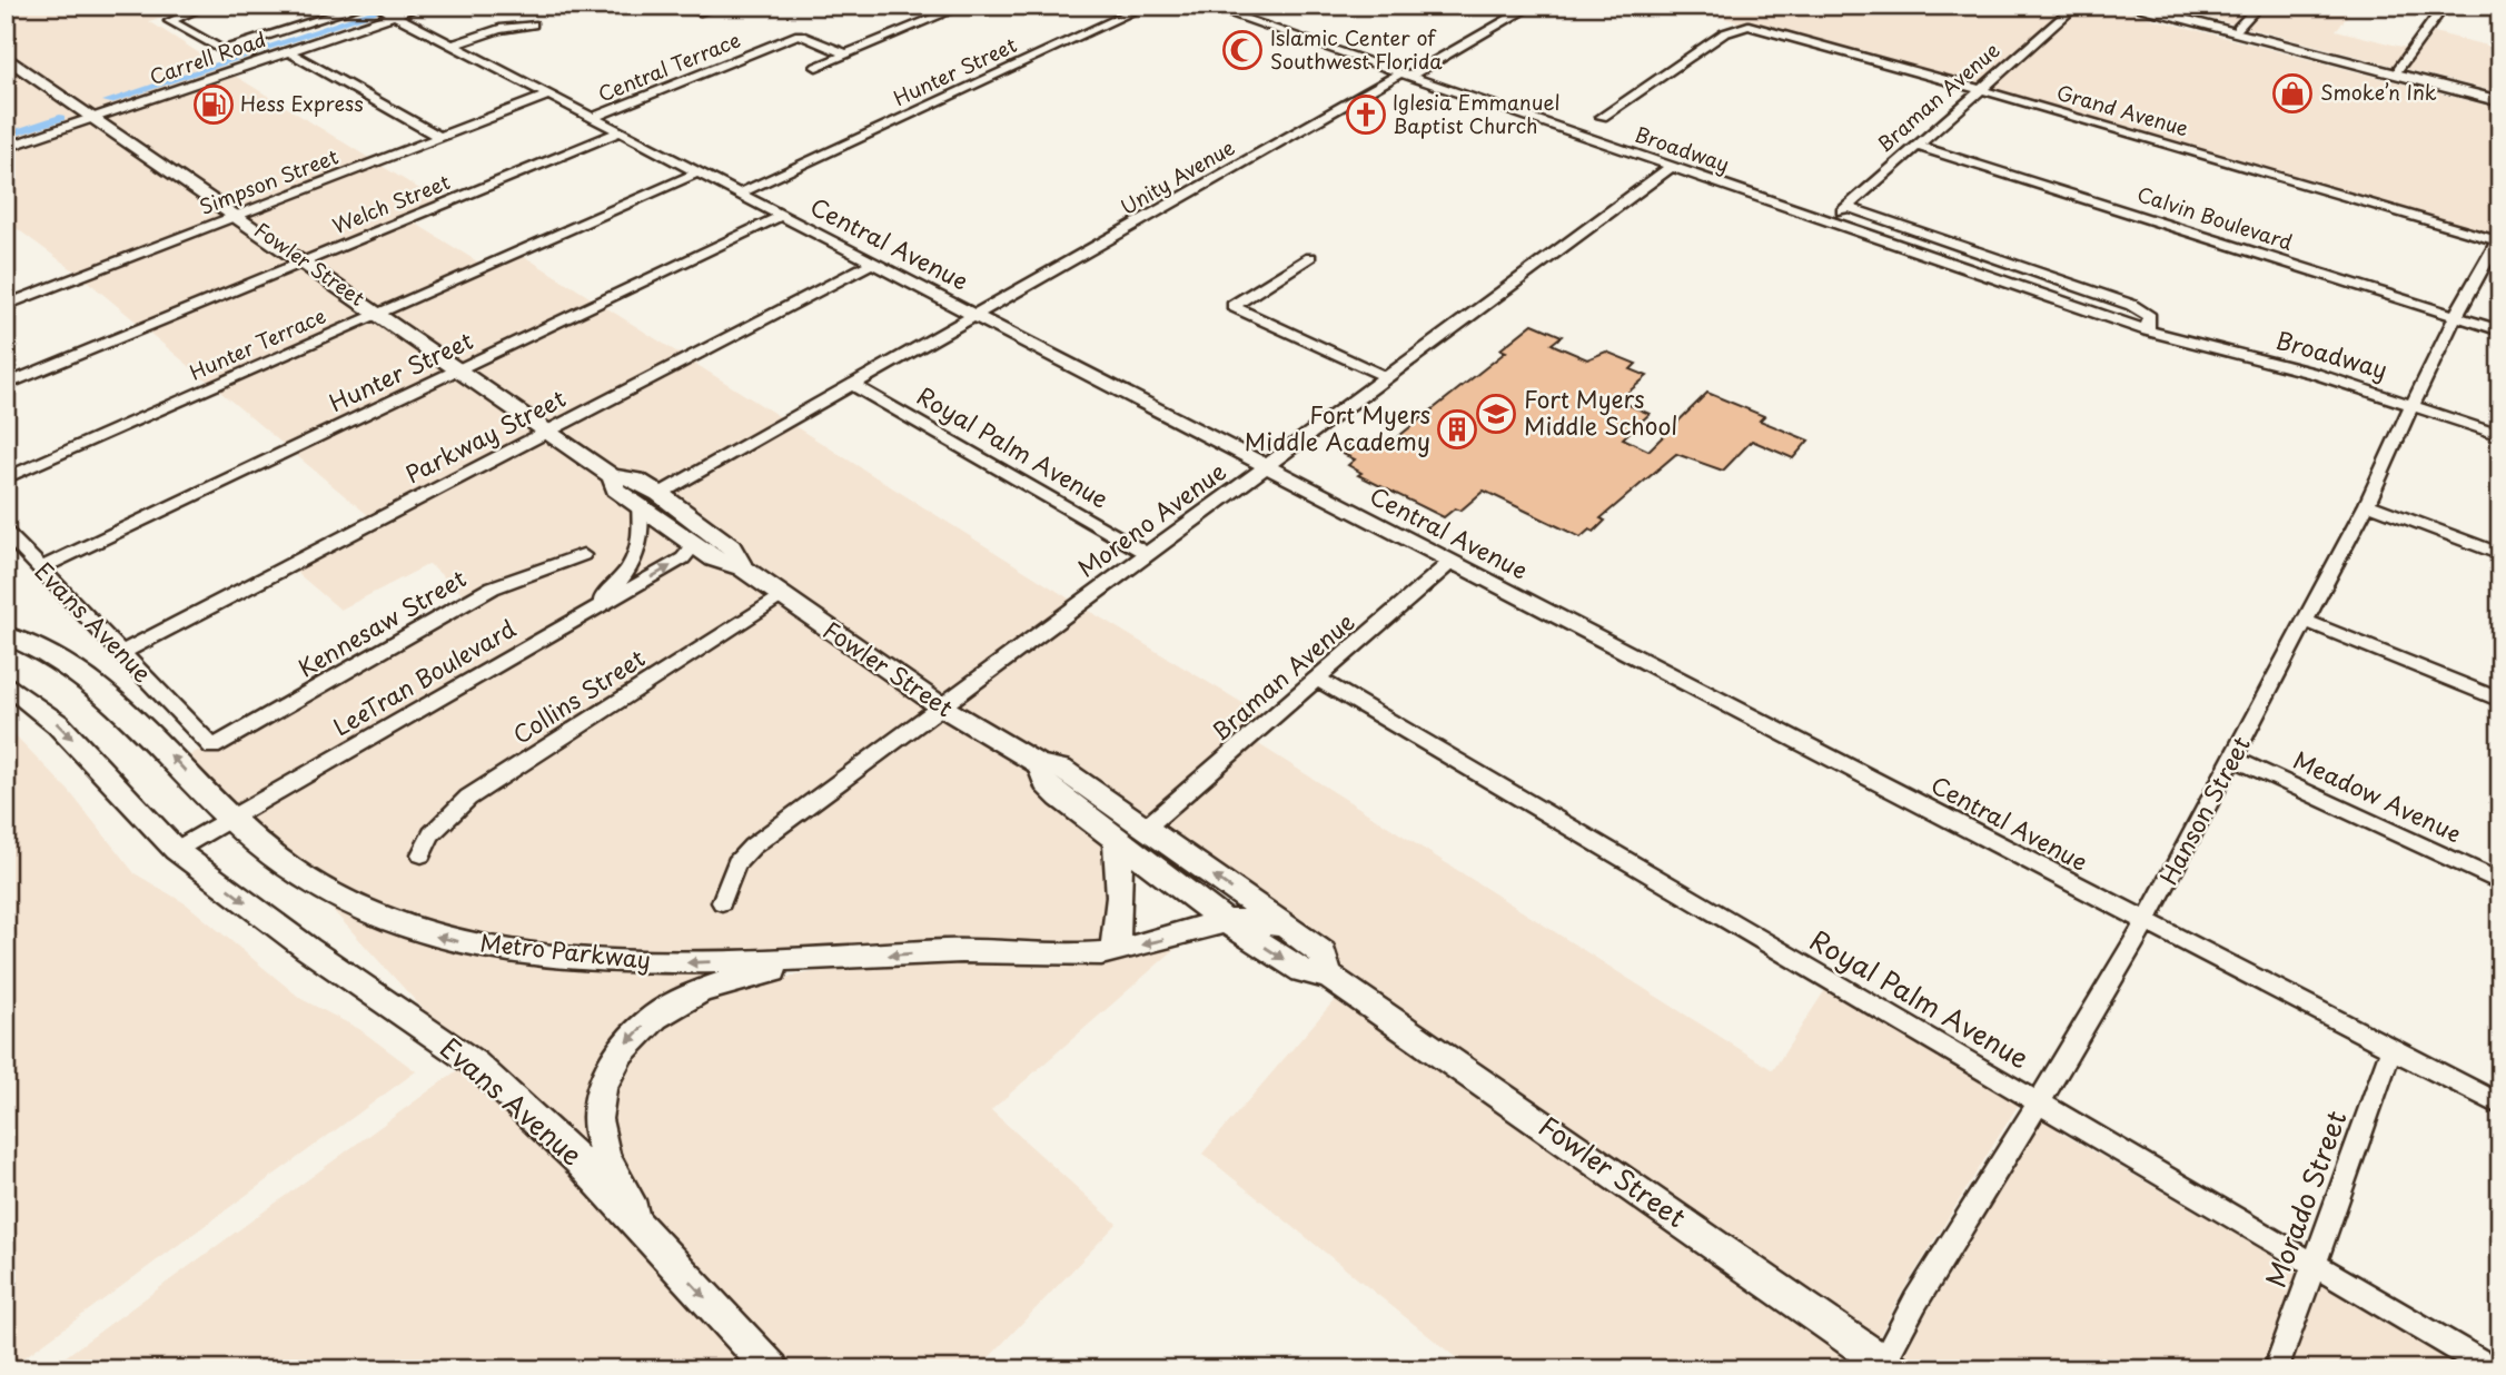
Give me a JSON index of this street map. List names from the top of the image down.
{
  "streets": {
    "main road": ["Fowler Street", "Evans Avenue", "Metro Parkway"],
    "street": [
      "Carrell Road",
      "Central Terrace",
      "Hunter Street",
      "Braman Avenue",
      "Grand Avenue",
      "Broadway",
      "Unity Avenue",
      "Simpson Street",
      "Welch Street",
      "Calvin Boulevard",
      "Central Avenue",
      "Hunter Terrace",
      "Parkway Street",
      "Royal Palm Avenue",
      "Moreno Avenue",
      "Kennesaw Street",
      "LeeTran Boulevard",
      "Collins Street",
      "Meadow Avenue",
      "Hanson Street",
      "Morado Street"
    ]
  },
  "crossings": [
    ["Carrell Road", "Central Avenue"],
    ["Carrell Road", "Fowler Street"],
    ["Central Terrace", "Central Avenue"],
    ["Hunter Street", "Central Avenue"],
    ["Hunter Street", "Fowler Street"],
    ["Hunter Street", "Evans Avenue"],
    ["Braman Avenue", "Grand Avenue"],
    ["Braman Avenue", "Broadway"],
    ["Braman Avenue", "Calvin Boulevard"],
    ["Braman Avenue", "Central Avenue"],
    ["Braman Avenue", "Fowler Street"],
    ["Braman Avenue", "Royal Palm Avenue"],
    ["Grand Avenue", "Hanson Street"],
    ["Broadway", "Unity Avenue"],
    ["Broadway", "Moreno Avenue"],
    ["Broadway", "Hanson Street"],
    ["Unity Avenue", "Central Avenue"],
    ["Simpson Street", "Central Avenue"],
    ["Simpson Street", "Fowler Street"],
    ["Welch Street", "Central Avenue"],
    ["Welch Street", "Fowler Street"],
    ["Calvin Boulevard", "Hanson Street"],
    ["Central Avenue", "Hunter Terrace"],
    ["Central Avenue", "Parkway Street"],
    ["Central Avenue", "Moreno Avenue"],
    ["Central Avenue", "Hanson Street"],
    ["Central Avenue", "Morado Street"],
    ["Fowler Street", "Hunter Terrace"],
    ["Fowler Street", "Parkway Street"],
    ["Fowler Street", "Moreno Avenue"],
    ["Fowler Street", "LeeTran Boulevard"],
    ["Fowler Street", "Collins Street"],
    ["Fowler Street", "Hanson Street"],
    ["Fowler Street", "Metro Parkway"],
    ["Parkway Street", "Evans Avenue"],
    ["Royal Palm Avenue", "Moreno Avenue"],
    ["Royal Palm Avenue", "Hanson Street"],
    ["Royal Palm Avenue", "Morado Street"],
    ["Evans Avenue", "Kennesaw Street"],
    ["Evans Avenue", "LeeTran Boulevard"],
    ["LeeTran Boulevard", "Metro Parkway"],
    ["Meadow Avenue", "Hanson Street"]
  ],
  "one_way": ["Evans Avenue", "Metro Parkway"],
  "places": {
    "mosque": ["Islamic Center of Southwest Florida"],
    "shop": ["Smoke’n Ink"],
    "fuel station": ["Hess Express"],
    "church": ["Iglesia Emmanuel Baptist Church"],
    "school or university": ["Fort Myers Middle School"],
    "building": ["Fort Myers Middle Academy"]
  }
}
